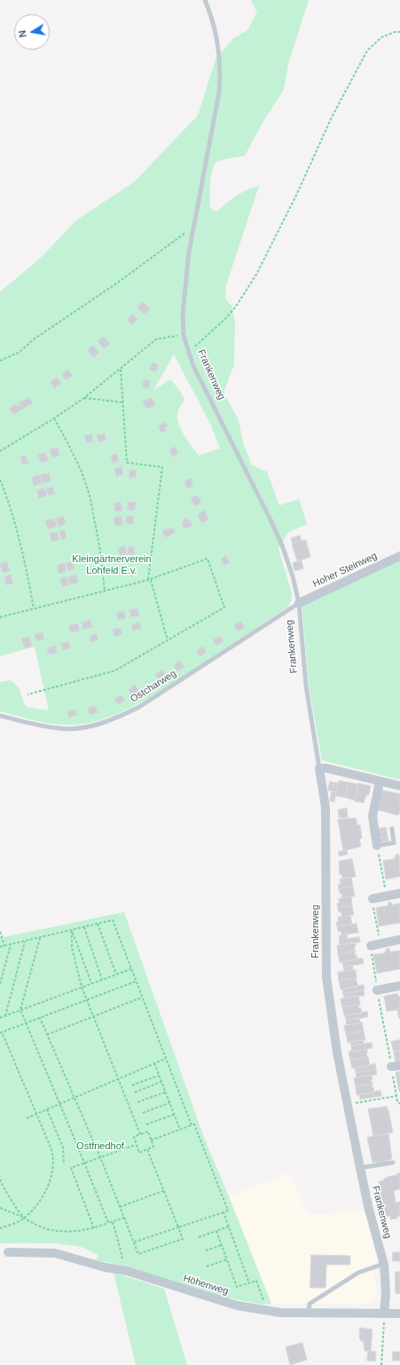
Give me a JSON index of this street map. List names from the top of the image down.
{
  "streets": {
    "street": ["Frankenweg", "Hoher Steinweg", "Höhenweg"],
    "lane": ["Ostcharweg"]
  },
  "crossings": [
    ["Frankenweg", "Hoher Steinweg"],
    ["Frankenweg", "Ostcharweg"],
    ["Frankenweg", "Höhenweg"],
    ["Hoher Steinweg", "Ostcharweg"]
  ],
  "parks": ["Kleingärtnerverein Lohfeld E.v.", "Ostfriedhof"],
  "north": "left"
}
